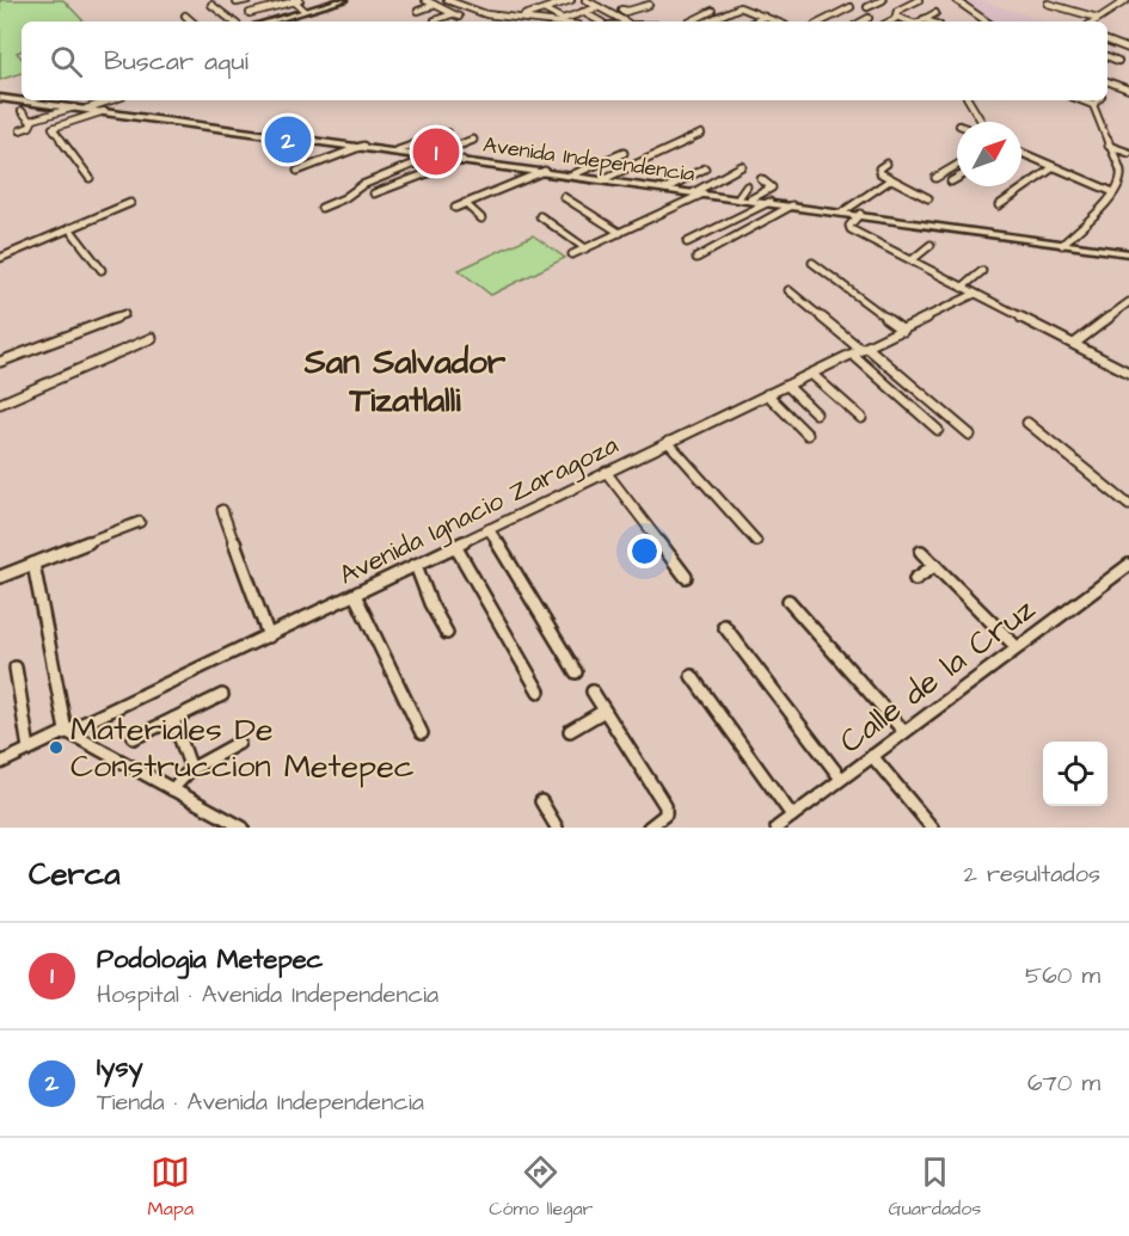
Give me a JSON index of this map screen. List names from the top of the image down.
{
  "streets": {
    "street": ["Avenida Independencia", "Avenida Ignacio Zaragoza", "Calle de la Cruz"]
  },
  "districts": ["San Salvador Tizatlalli"],
  "places": ["Materiales De Construccion Metepec"],
  "north": "top right",
  "page": {
    "search": "Buscar aquí",
    "pins": ["2", "1"],
    "heading": ["Cerca", "2 resultados"],
    "list": [
      {
        "mark": "1",
        "name": "Podologia Metepec",
        "note": "Hospital · Avenida Independencia",
        "value": "560 m"
      },
      {
        "mark": "2",
        "name": "Iysy",
        "note": "Tienda · Avenida Independencia",
        "value": "670 m"
      }
    ],
    "nav": ["Mapa", "Cómo llegar", "Guardados"]
  }
}
